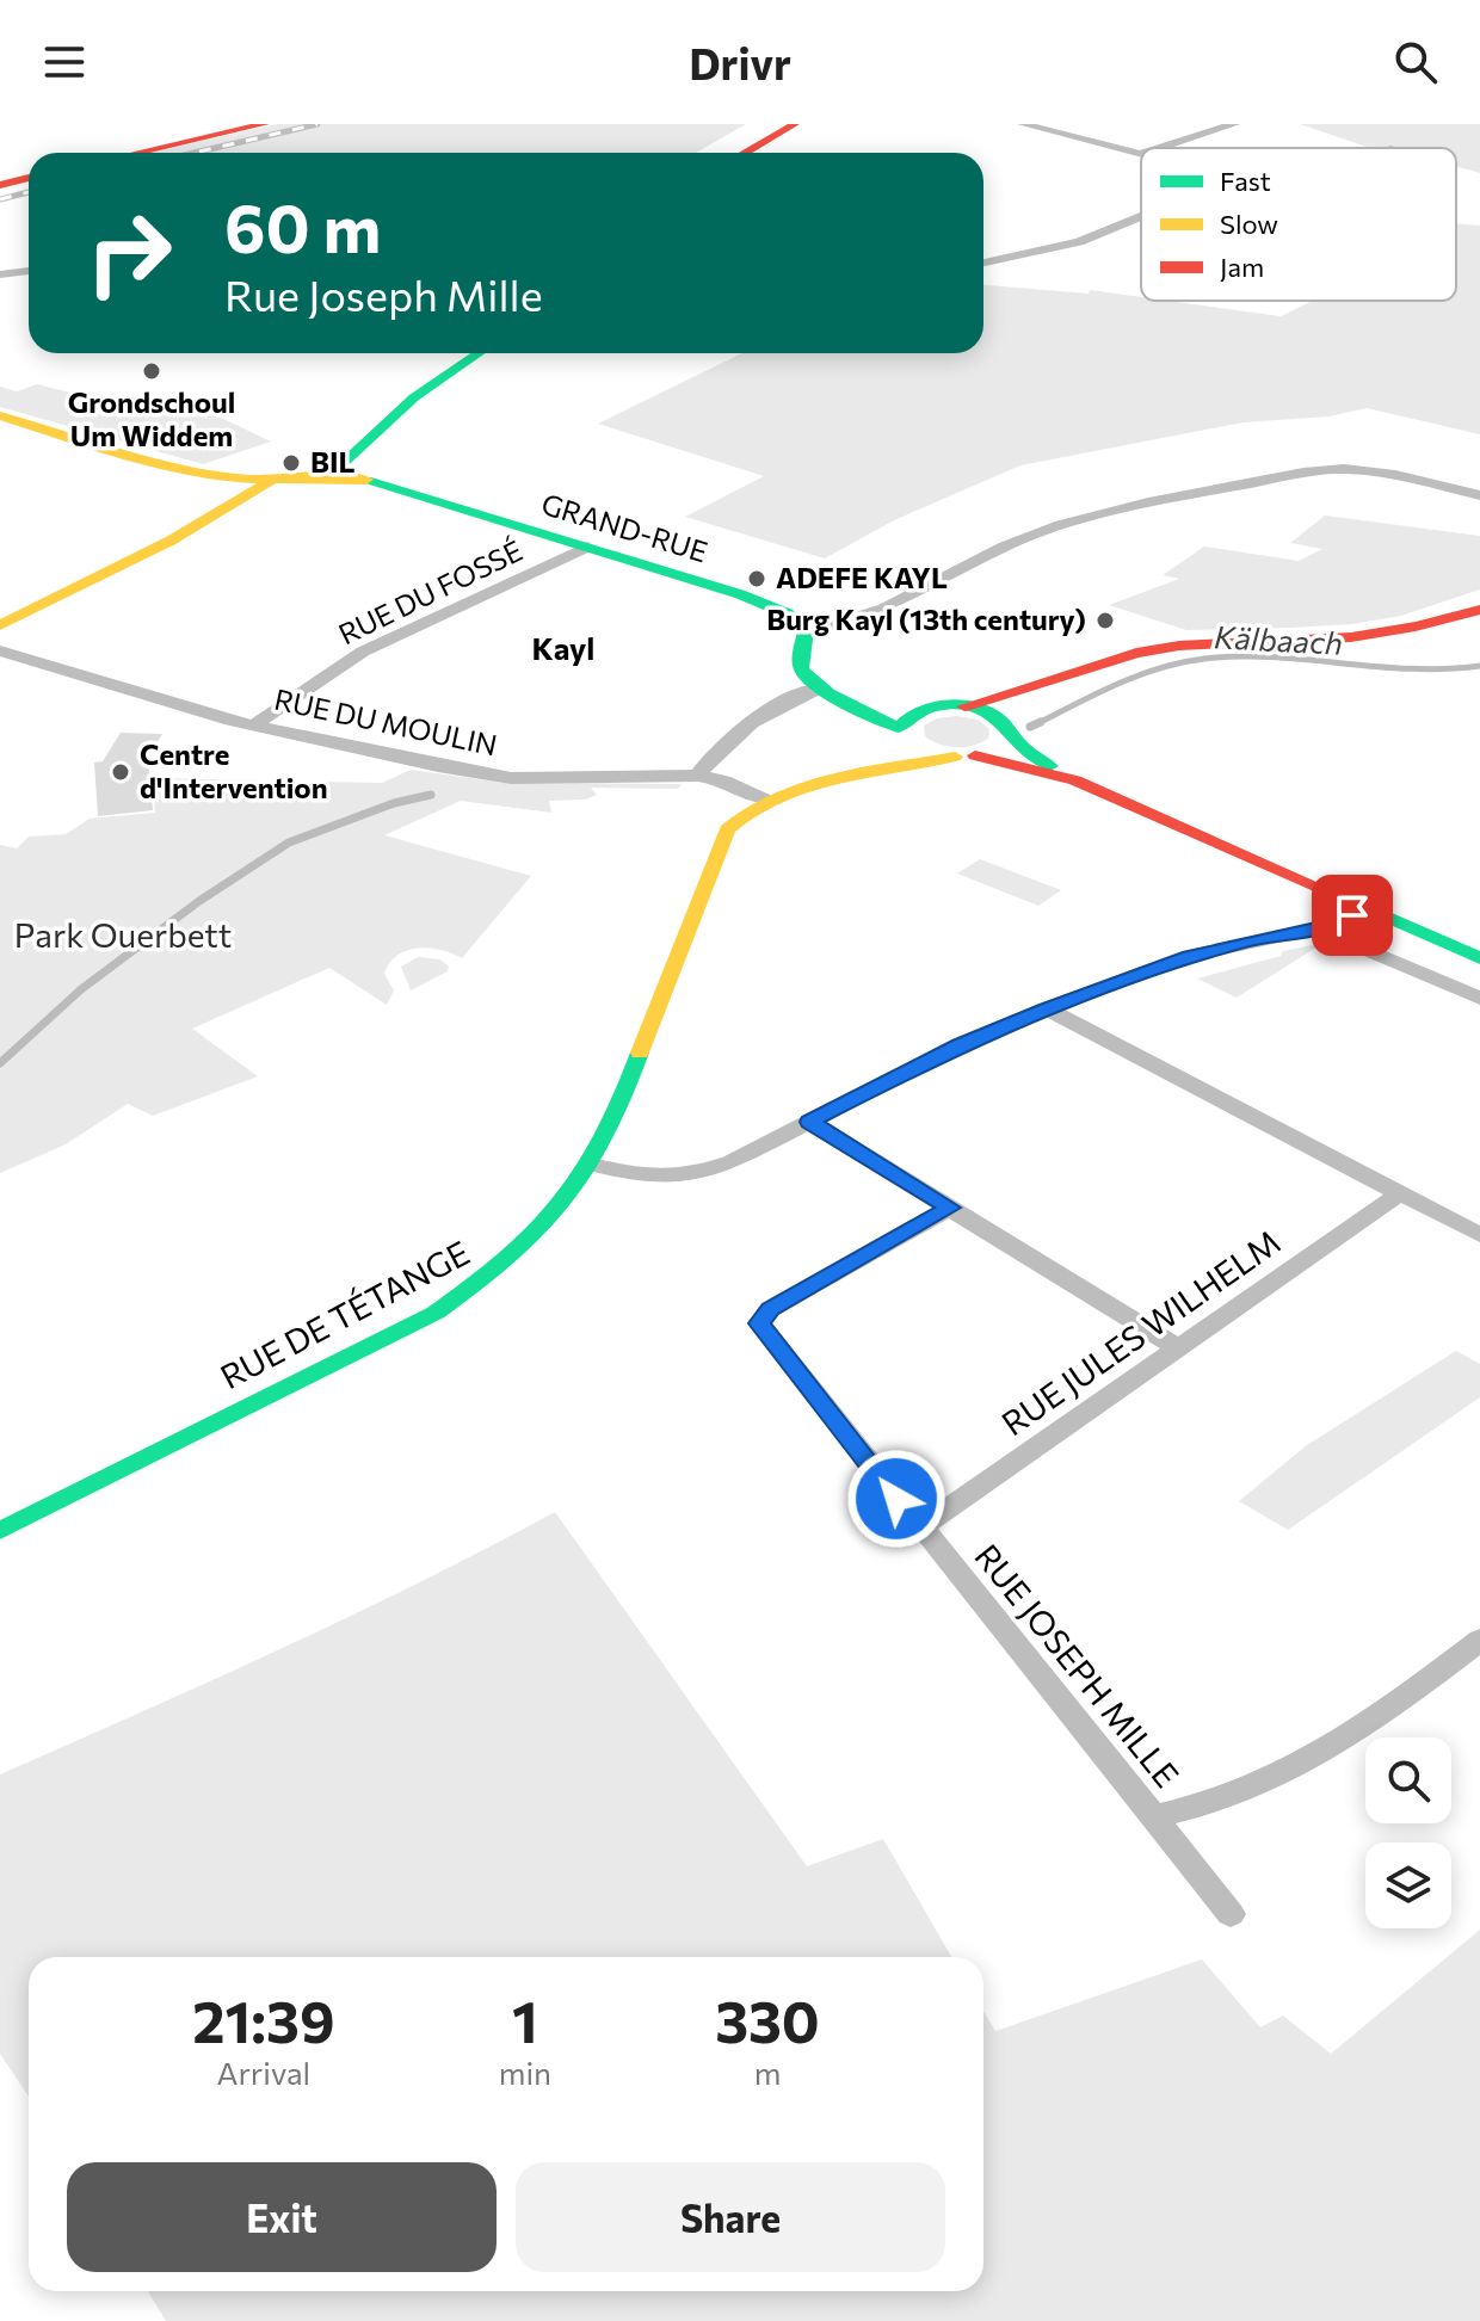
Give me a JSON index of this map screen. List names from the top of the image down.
{
  "streets": {
    "main road": ["GRAND-RUE", "RUE DE TÉTANGE"],
    "street": [
      "RUE DU FOSSÉ",
      "RUE DU MOULIN",
      "RUE JULES WILHELM",
      "RUE JOSEPH MILLE"
    ]
  },
  "crossings": [
    ["GRAND-RUE", "RUE DU FOSSÉ"],
    ["RUE DU FOSSÉ", "RUE DU MOULIN"],
    ["RUE DU MOULIN", "RUE DE TÉTANGE"],
    ["RUE JULES WILHELM", "RUE JOSEPH MILLE"]
  ],
  "districts": ["Kayl"],
  "water": ["Kälbaach"],
  "parks": ["Park Ouerbett"],
  "places": [
    "Grondschoul Um Widdem",
    "BIL",
    "ADEFE KAYL",
    "Burg Kayl (13th century)",
    "Centre d'Intervention"
  ],
  "legend": ["Fast", "Slow", "Jam"],
  "page": {
    "header": "Drivr",
    "turn": ["60 m", "Rue Joseph Mille"],
    "eta": [
      "21:39",
      "Arrival",
      "1",
      "min",
      "330",
      "m"
    ],
    "buttons": ["Exit", "Share"]
  }
}
